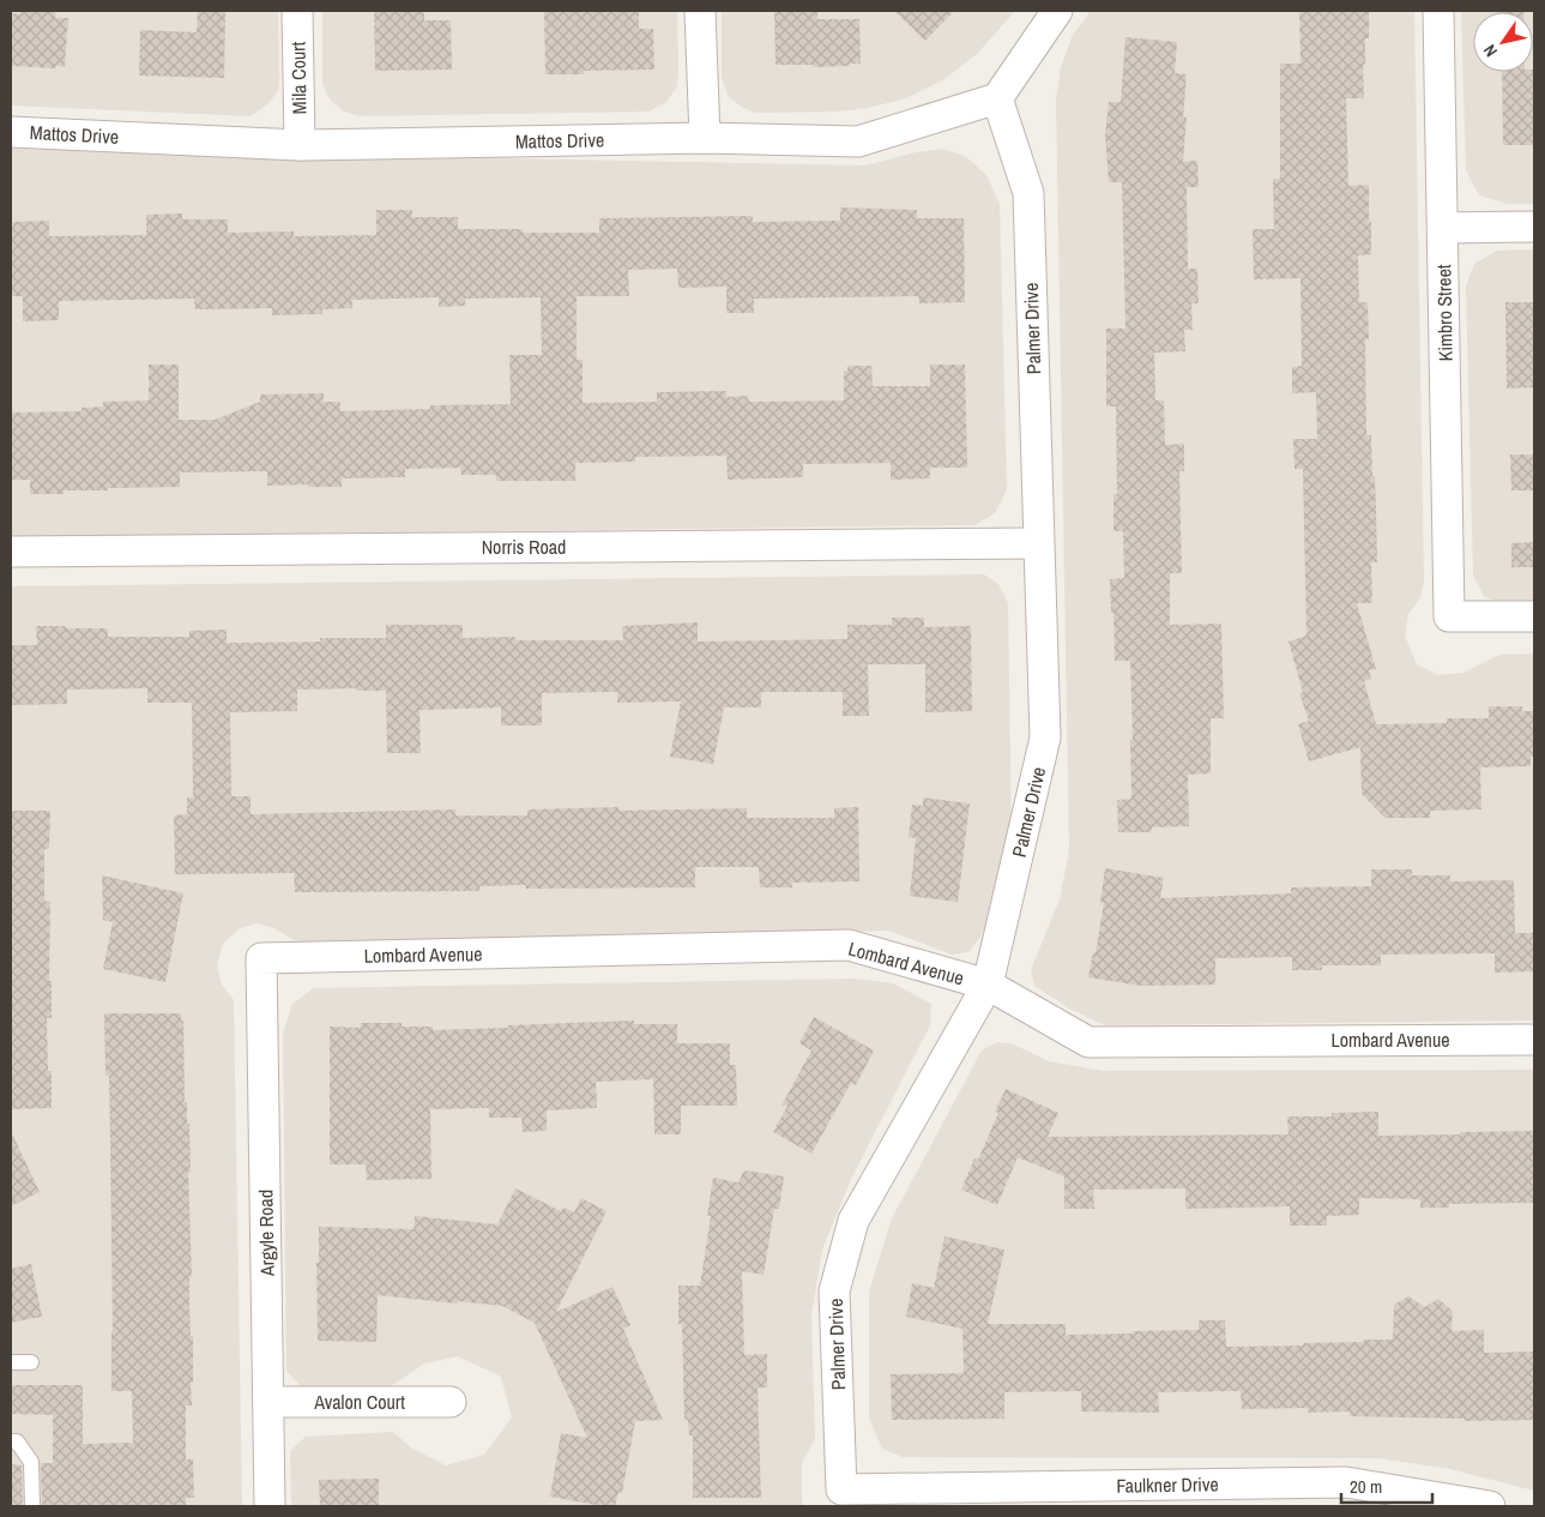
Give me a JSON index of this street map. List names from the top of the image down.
{
  "streets": {
    "street": [
      "Mila Court",
      "Mattos Drive",
      "Kimbro Street",
      "Palmer Drive",
      "Norris Road",
      "Lombard Avenue",
      "Argyle Road",
      "Avalon Court",
      "Faulkner Drive"
    ]
  },
  "crossings": [
    ["Mila Court", "Mattos Drive"],
    ["Mattos Drive", "Palmer Drive"],
    ["Palmer Drive", "Norris Road"],
    ["Palmer Drive", "Lombard Avenue"],
    ["Palmer Drive", "Faulkner Drive"],
    ["Lombard Avenue", "Argyle Road"],
    ["Argyle Road", "Avalon Court"]
  ],
  "scale_bar": "20 m",
  "north": "bottom left"
}
